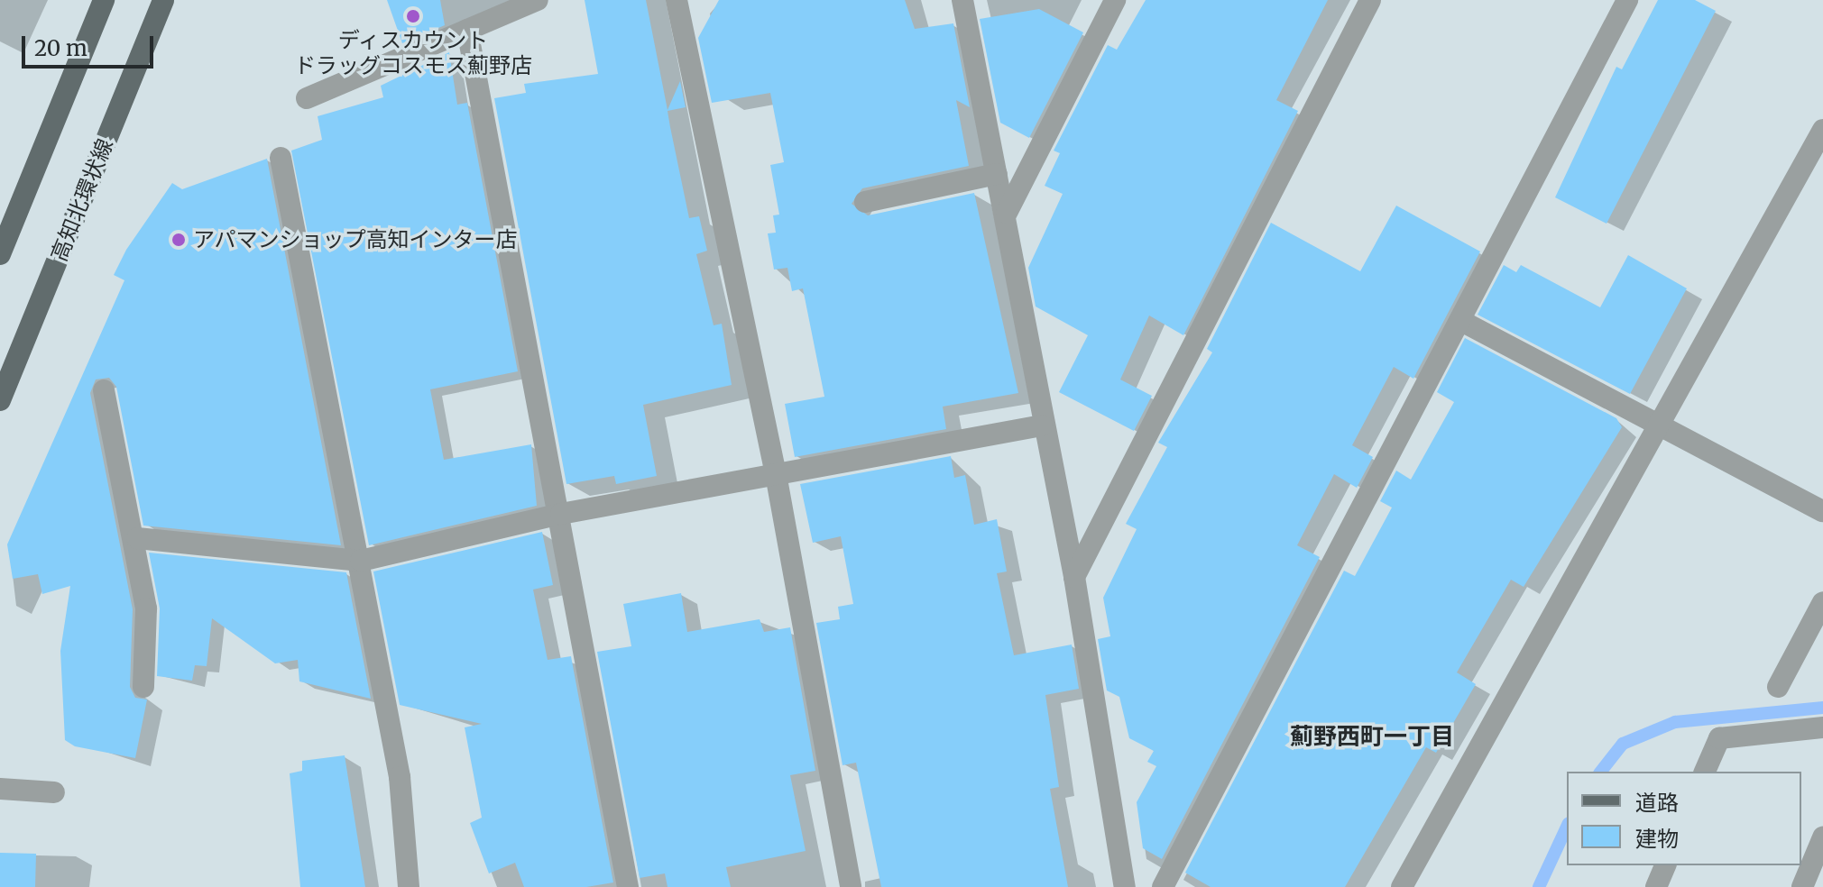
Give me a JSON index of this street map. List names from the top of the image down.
{
  "streets": {
    "main road": ["高知北環状線"]
  },
  "districts": ["薊野西町一丁目"],
  "places": ["ディスカウント ドラッグコスモス薊野店", "アパマンショップ高知インター店"],
  "legend": ["道路", "建物"],
  "scale_bar": "20 m"
}
